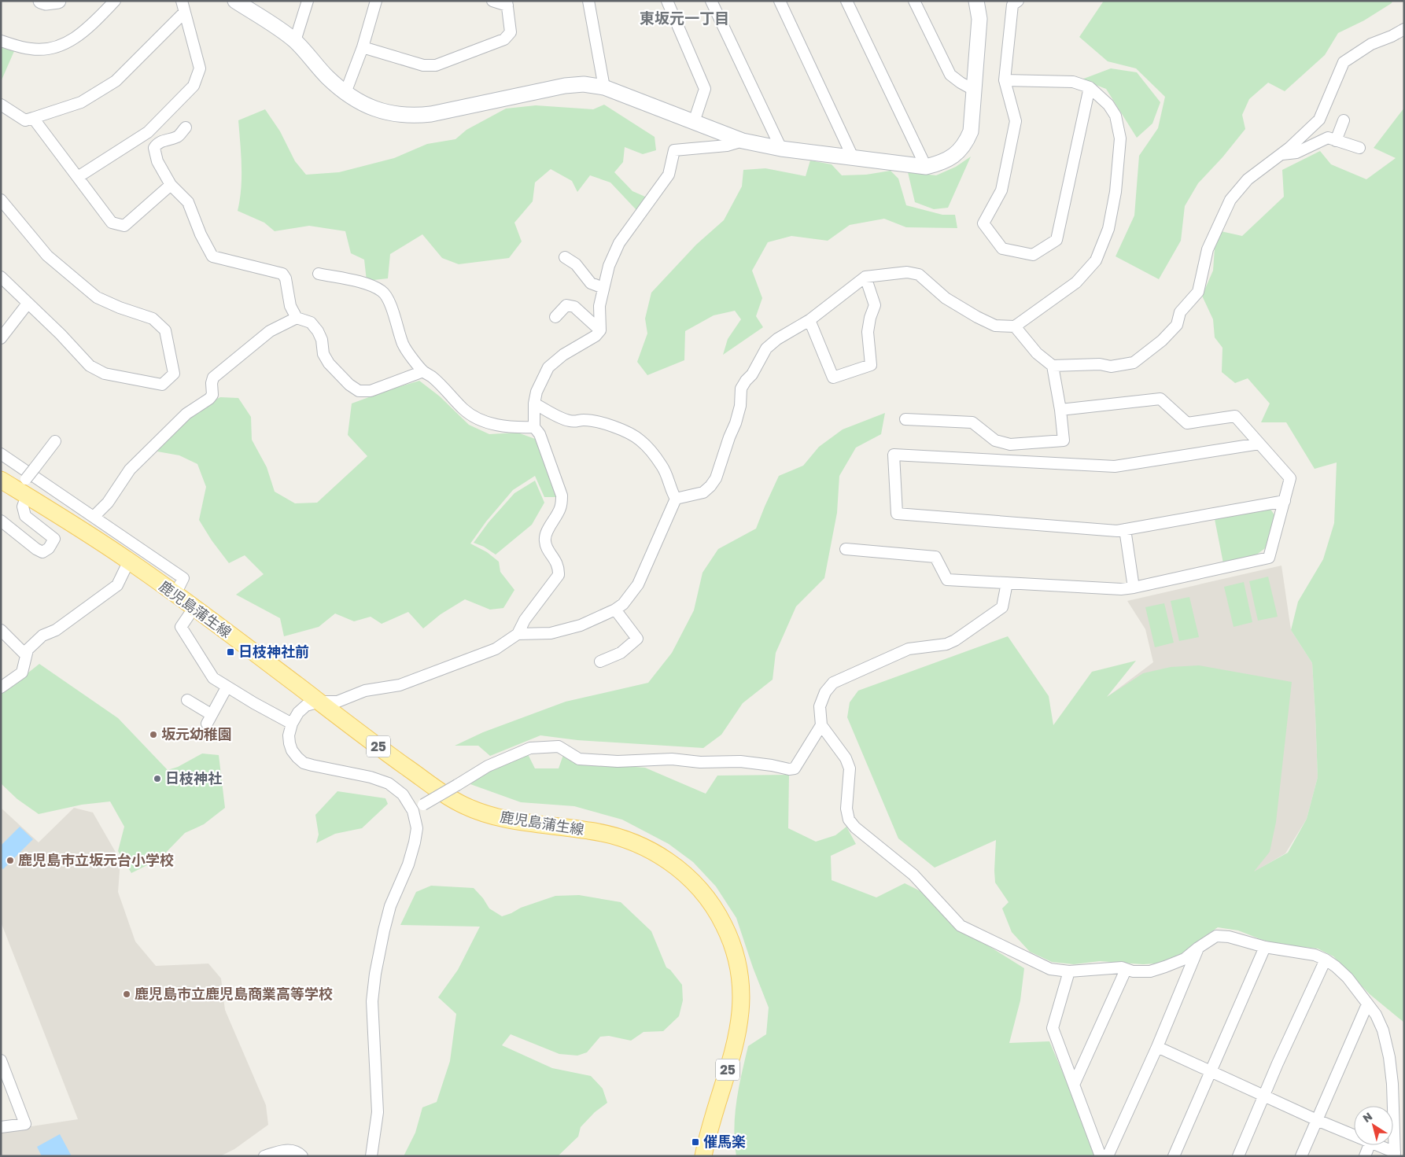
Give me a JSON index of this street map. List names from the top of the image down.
{
  "streets": {
    "main road": ["鹿児島蒲生線", "25"]
  },
  "districts": ["東坂元一丁目"],
  "places": {
    "transit": ["日枝神社前", "催馬楽"],
    "other": [
      "坂元幼稚園",
      "日枝神社",
      "鹿児島市立坂元台小学校",
      "鹿児島市立鹿児島商業高等学校"
    ]
  },
  "north": "top left"
}
